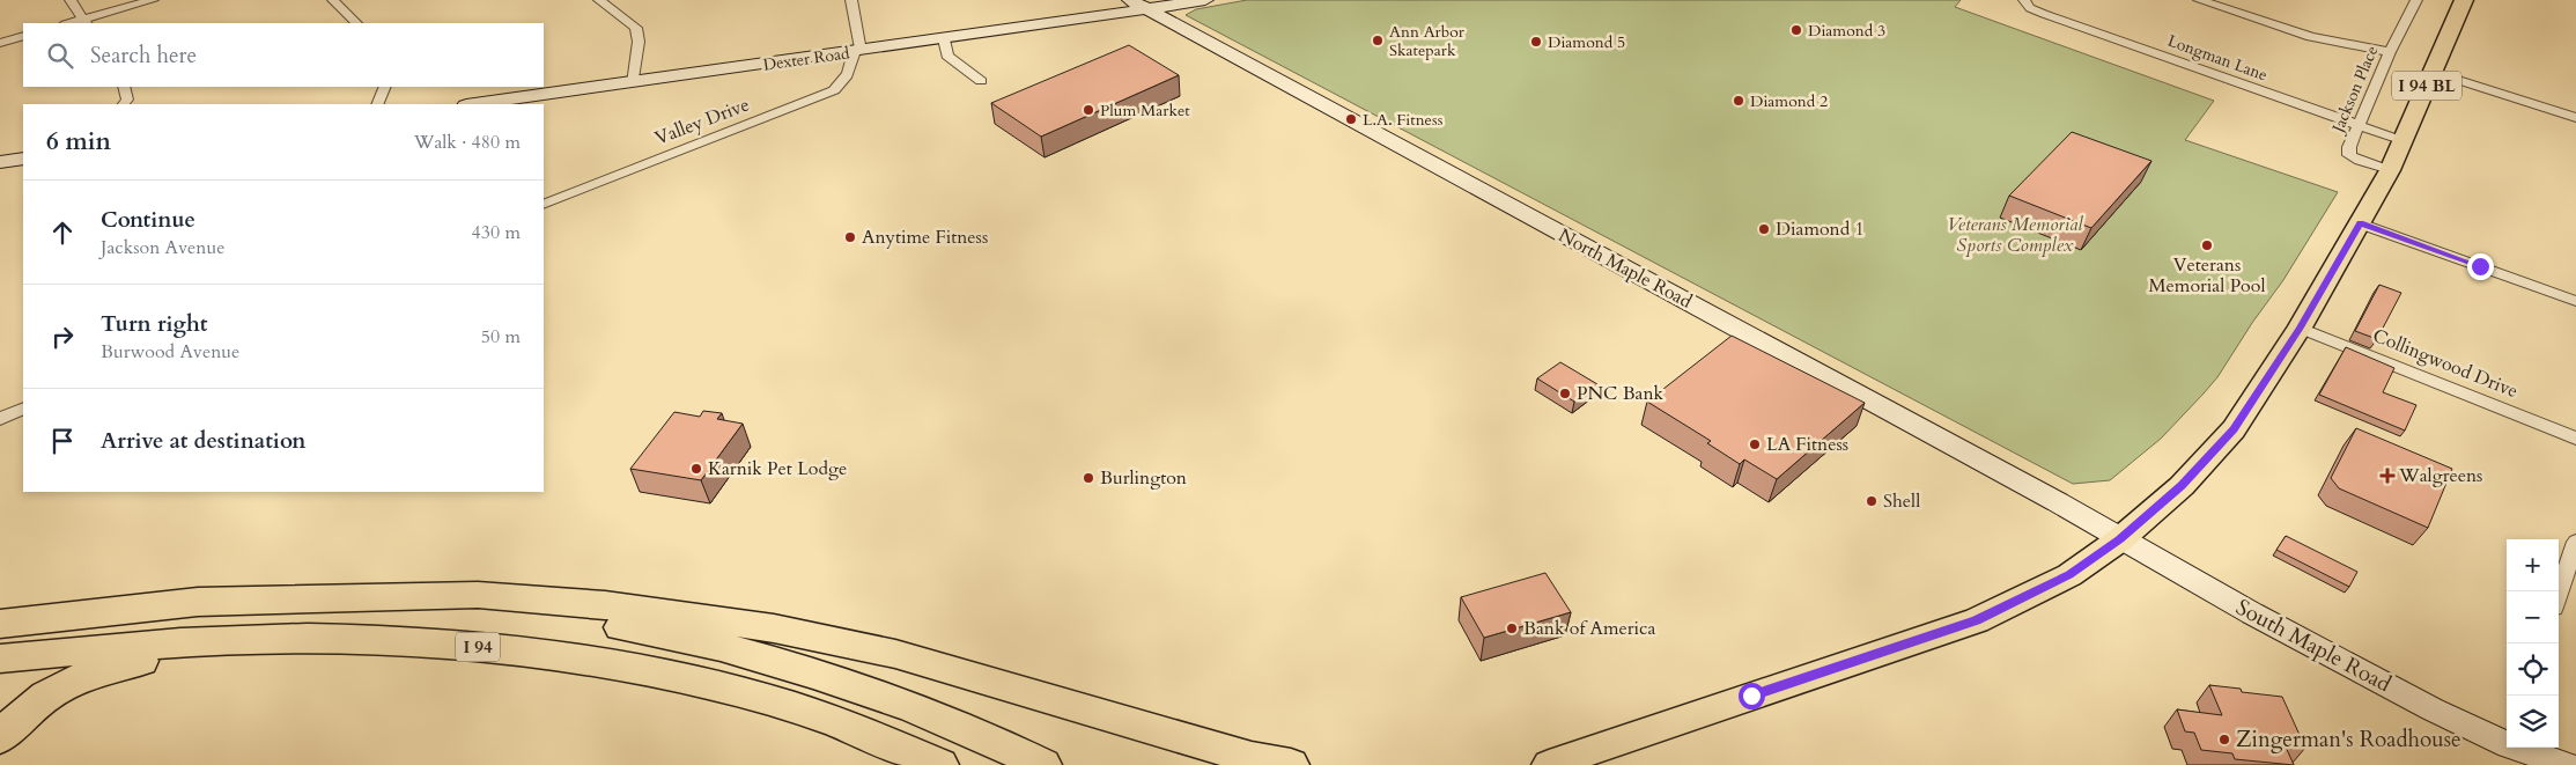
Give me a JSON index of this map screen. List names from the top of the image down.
{
  "streets": {
    "highway": ["I 94"],
    "main road": [
      "Dexter Road",
      "I 94 BL",
      "North Maple Road",
      "South Maple Road"
    ],
    "street": [
      "Longman Lane",
      "Jackson Place",
      "Valley Drive",
      "Collingwood Drive"
    ]
  },
  "crossings": [
    ["Longman Lane", "I 94 BL"],
    ["Longman Lane", "Jackson Place"],
    ["Dexter Road", "Valley Drive"],
    ["Dexter Road", "North Maple Road"],
    ["I 94 BL", "Jackson Place"],
    ["I 94 BL", "North Maple Road"],
    ["I 94 BL", "Collingwood Drive"],
    ["I 94 BL", "South Maple Road"],
    ["North Maple Road", "South Maple Road"]
  ],
  "parks": ["Veterans Memorial Sports Complex"],
  "places": {
    "other": [
      "Diamond 3",
      "Ann Arbor Skatepark",
      "Diamond 5",
      "Diamond 2",
      "Plum Market",
      "L.A. Fitness",
      "Diamond 1",
      "Anytime Fitness",
      "Veterans Memorial Pool",
      "PNC Bank",
      "LA Fitness",
      "Karnik Pet Lodge",
      "Burlington",
      "Shell",
      "Bank of America",
      "Zingerman's Roadhouse"
    ],
    "health": ["Walgreens"]
  },
  "page": {
    "search": "Search here",
    "heading": ["6 min", "Walk · 480 m"],
    "list": [
      ["Continue", "Jackson Avenue", "430 m"],
      ["Turn right", "Burwood Avenue", "50 m"],
      "Arrive at destination"
    ],
    "map_buttons": ["+", "−"]
  }
}
